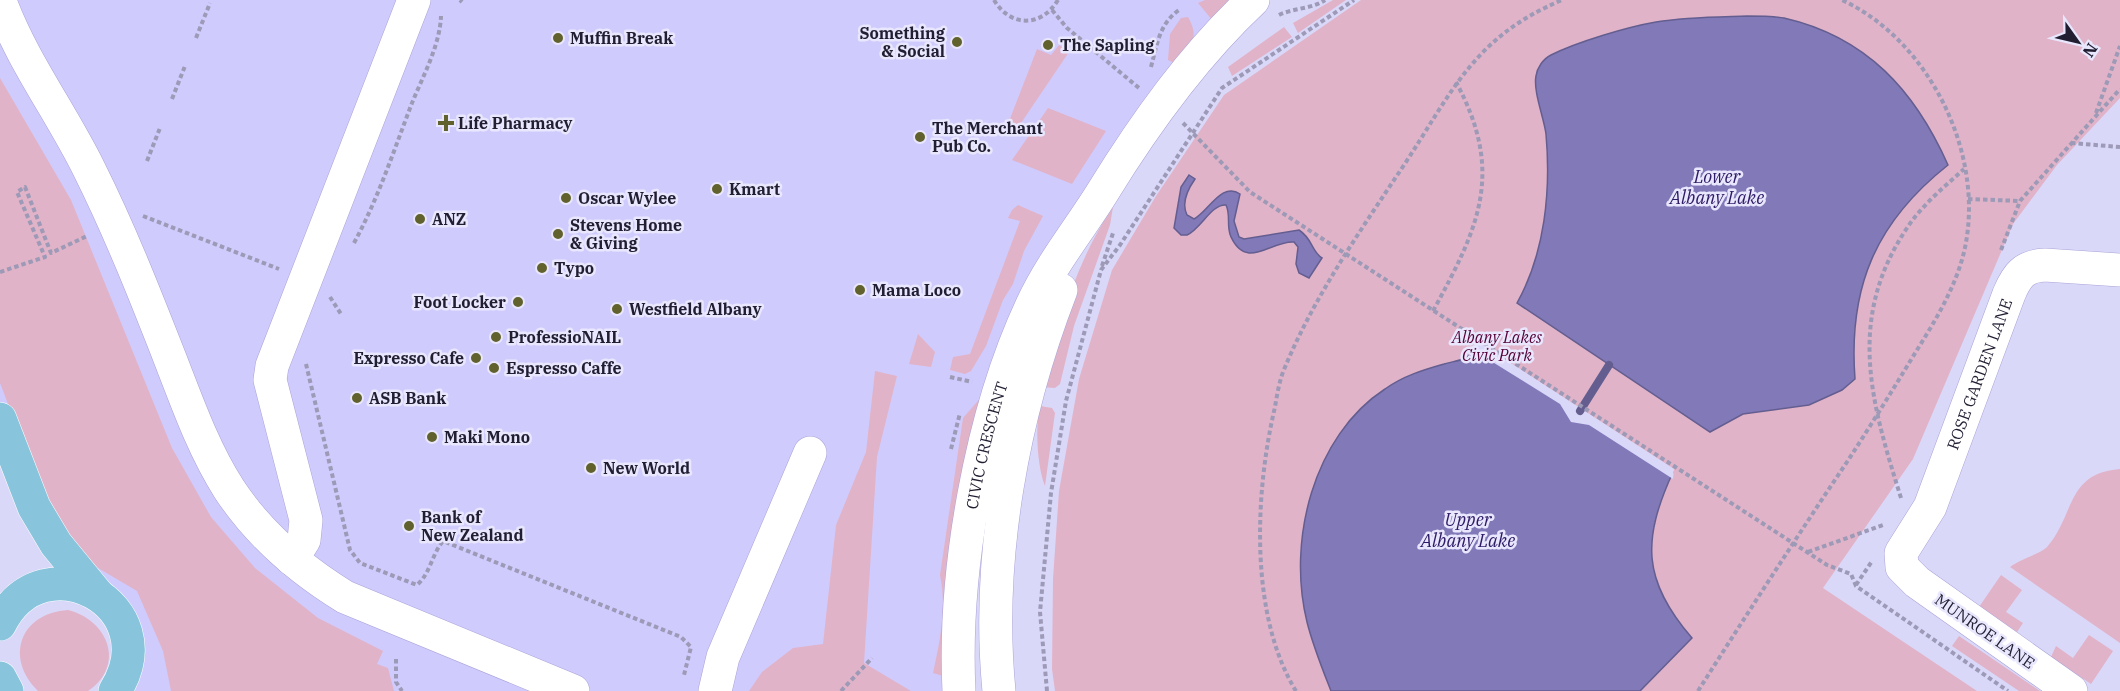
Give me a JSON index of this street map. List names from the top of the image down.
{
  "streets": {
    "street": ["ROSE GARDEN LANE", "CIVIC CRESCENT", "MUNROE LANE"]
  },
  "crossings": [
    ["ROSE GARDEN LANE", "MUNROE LANE"]
  ],
  "water": ["Lower Albany Lake", "Upper Albany Lake"],
  "parks": ["Albany Lakes Civic Park"],
  "places": {
    "other": [
      "Muffin Break",
      "Something & Social",
      "The Sapling",
      "The Merchant Pub Co.",
      "Kmart",
      "Oscar Wylee",
      "ANZ",
      "Stevens Home & Giving",
      "Typo",
      "Mama Loco",
      "Foot Locker",
      "Westfield Albany",
      "ProfessioNAIL",
      "Expresso Cafe",
      "Espresso Caffe",
      "ASB Bank",
      "Maki Mono",
      "New World",
      "Bank of New Zealand"
    ],
    "health": ["Life Pharmacy"]
  },
  "north": "bottom right"
}
